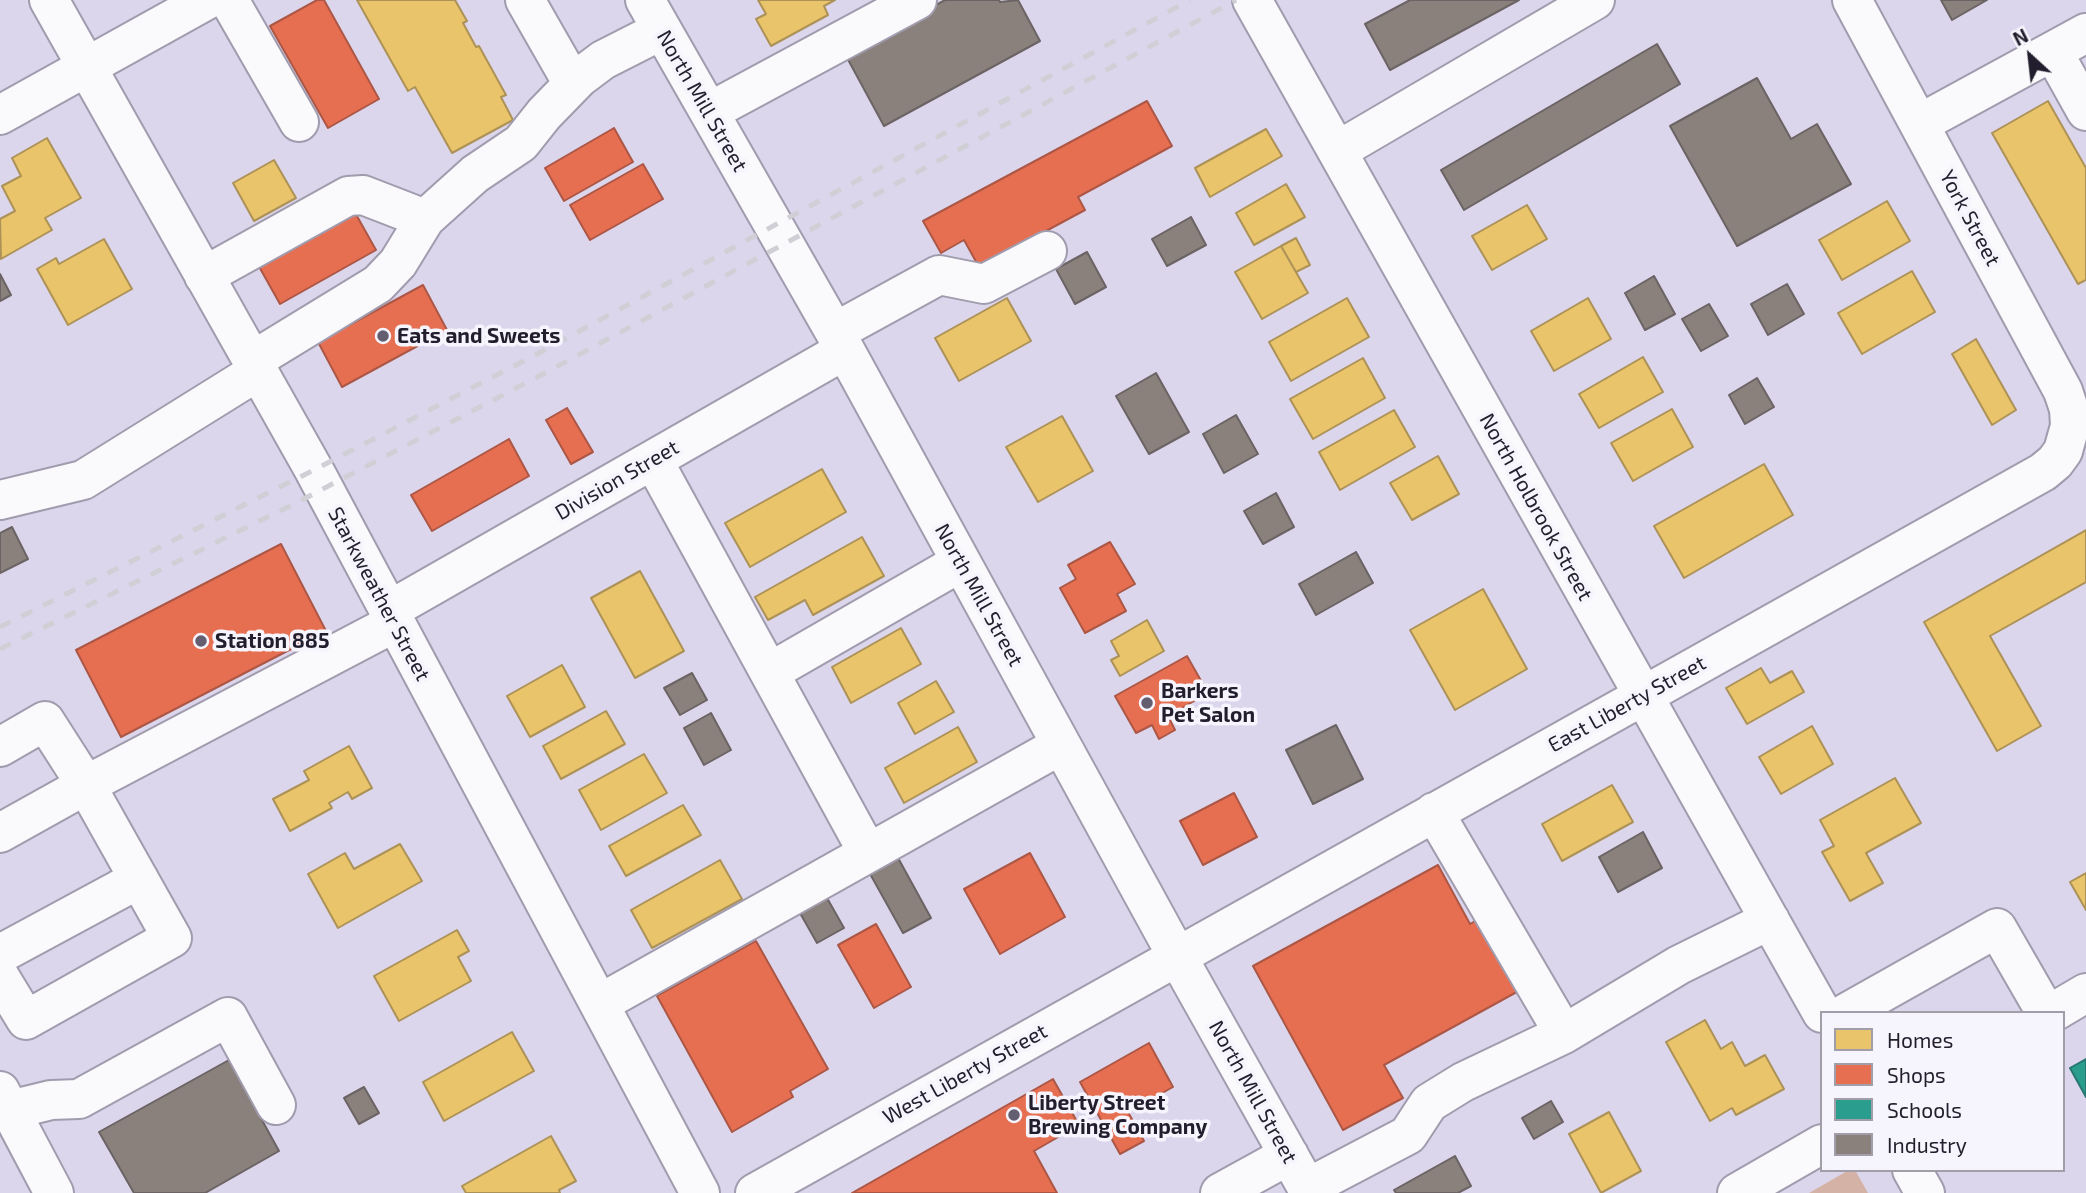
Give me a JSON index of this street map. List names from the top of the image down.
{
  "streets": {
    "street": [
      "North Mill Street",
      "York Street",
      "Division Street",
      "North Holbrook Street",
      "Starkweather Street",
      "East Liberty Street",
      "West Liberty Street"
    ]
  },
  "crossings": [
    ["North Mill Street", "Division Street"],
    ["North Mill Street", "East Liberty Street"],
    ["North Mill Street", "West Liberty Street"],
    ["York Street", "East Liberty Street"],
    ["Division Street", "Starkweather Street"],
    ["North Holbrook Street", "East Liberty Street"],
    ["East Liberty Street", "West Liberty Street"]
  ],
  "places": [
    "Eats and Sweets",
    "Station 885",
    "Barkers Pet Salon",
    "Liberty Street Brewing Company"
  ],
  "legend": [
    "Homes",
    "Shops",
    "Schools",
    "Industry"
  ],
  "north": "top left"
}
